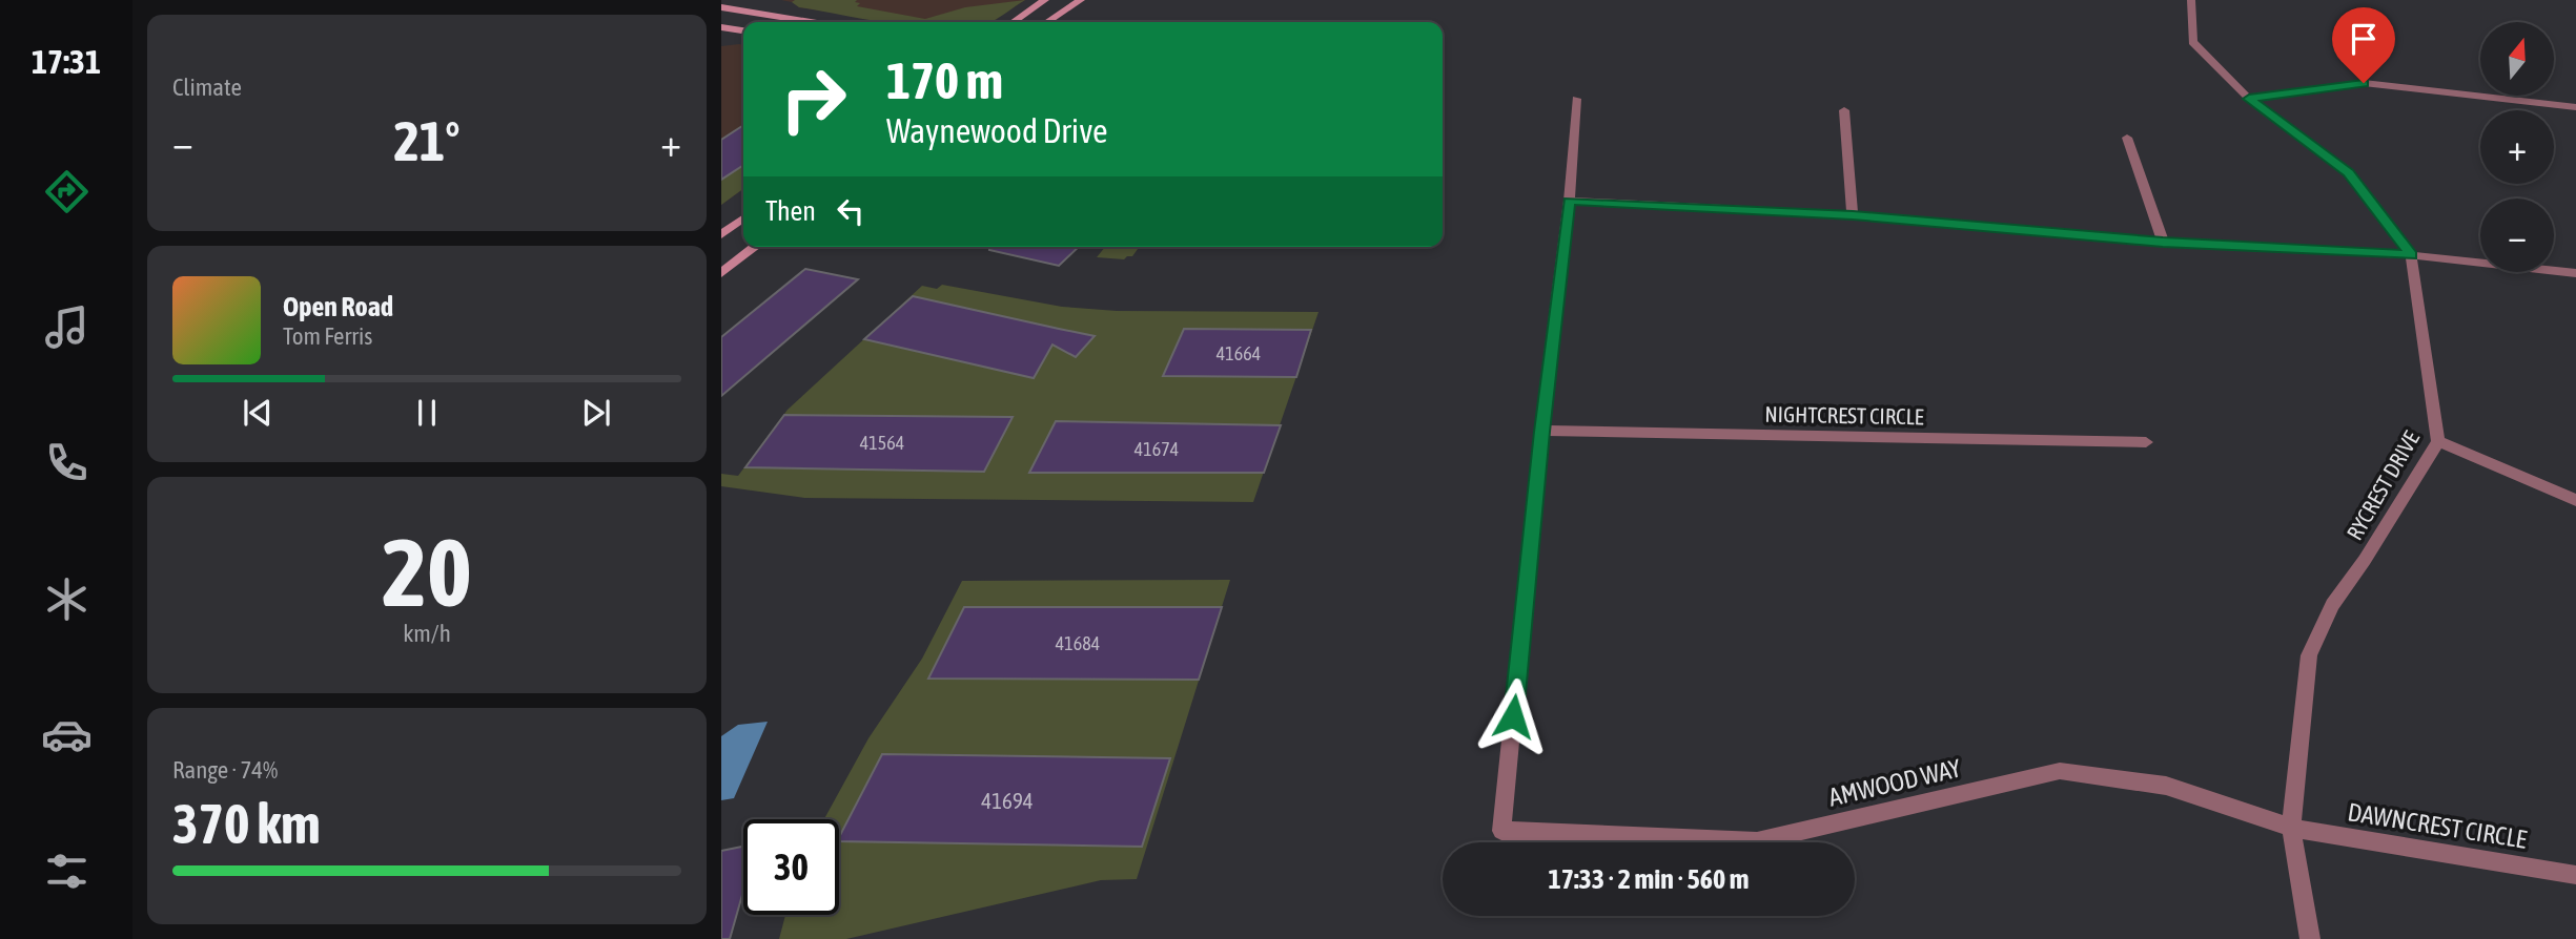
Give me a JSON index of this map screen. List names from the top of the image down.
{
  "streets": {
    "street": [
      "NIGHTCREST CIRCLE",
      "RYCREST DRIVE",
      "AMWOOD WAY",
      "DAWNCREST CIRCLE"
    ]
  },
  "crossings": [
    ["NIGHTCREST CIRCLE", "AMWOOD WAY"],
    ["RYCREST DRIVE", "AMWOOD WAY"],
    ["RYCREST DRIVE", "DAWNCREST CIRCLE"],
    ["AMWOOD WAY", "DAWNCREST CIRCLE"]
  ],
  "house_numbers": [
    "41664",
    "41564",
    "41674",
    "41684",
    "41694"
  ],
  "north": "top",
  "page": {
    "tabs": "17:31",
    "tile": [
      "Climate",
      ["20", "km/h"],
      ["Range · 74%", "370 km"]
    ],
    "map_buttons": ["+", "−"],
    "turn": ["170 m", "Waynewood Drive"],
    "heat": ["−", "21°", "+"],
    "then": "Then",
    "song": ["Open Road", "Tom Ferris"],
    "limit": "30",
    "trip": "17:33 · 2 min · 560 m"
  }
}
